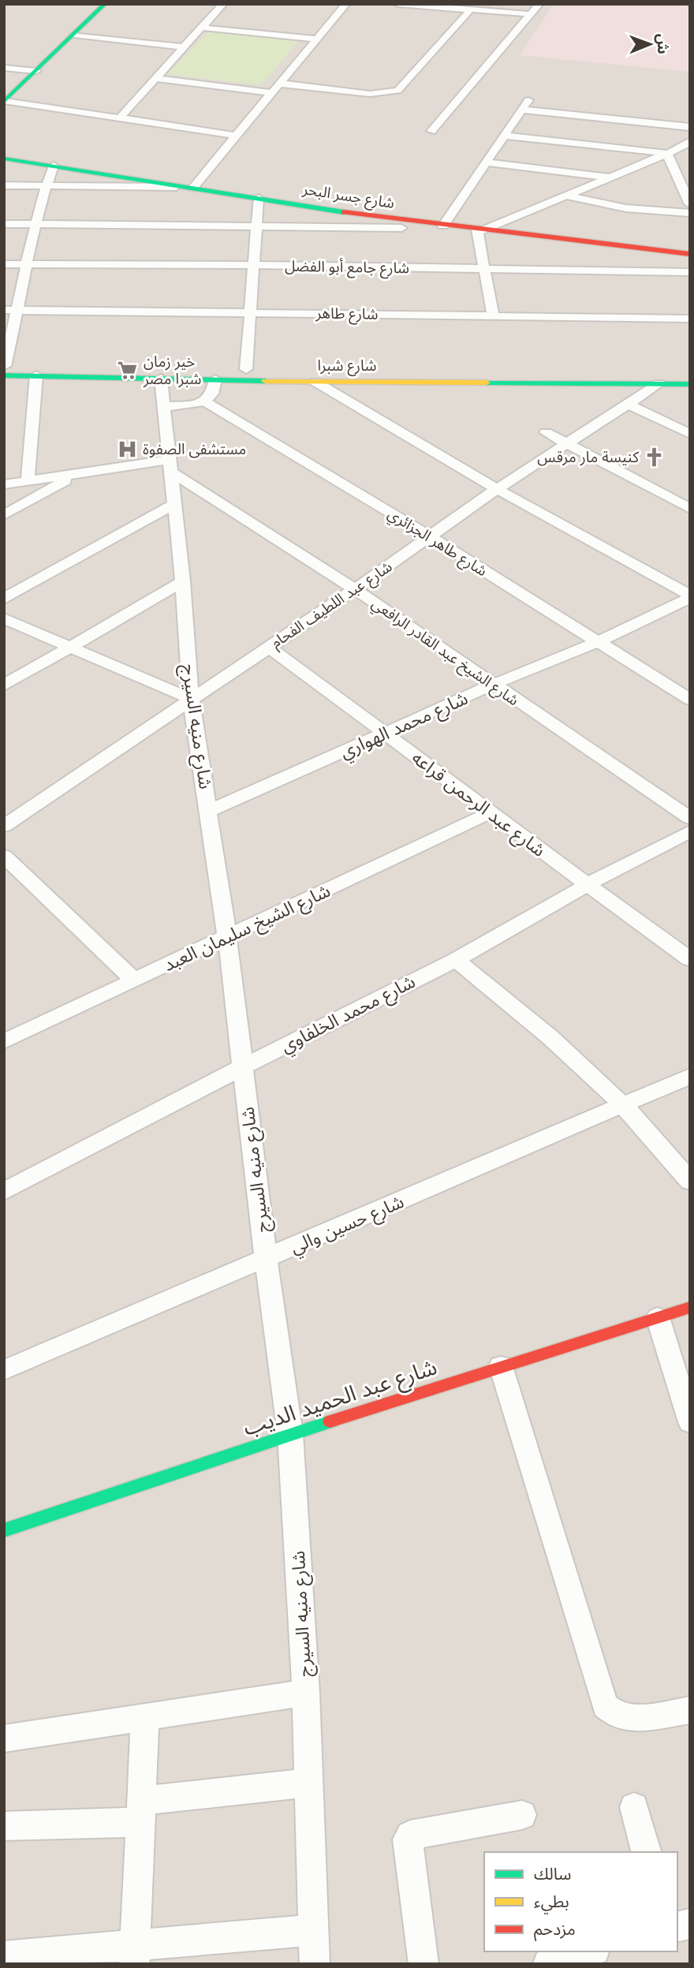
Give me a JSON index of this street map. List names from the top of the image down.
{
  "streets": {
    "main road": ["شارع جسر البحر", "شارع شبرا", "شارع عبد الحميد الديب"],
    "street": [
      "شارع جامع أبو الفضل",
      "شارع طاهر",
      "شارع طاهر الجزائري",
      "شارع عبد اللطيف الفحام",
      "شارع الشيخ عبد القادر الرافعي",
      "شارع محمد الهواري",
      "شارع منيه السيرج",
      "شارع عبد الرحمن قراعه",
      "شارع الشيخ سليمان العبد",
      "شارع محمد الخلفاوي",
      "شارع حسين والي"
    ]
  },
  "crossings": [
    ["شارع شبرا", "شارع عبد اللطيف الفحام"],
    ["شارع شبرا", "شارع منيه السيرج"],
    ["شارع طاهر الجزائري", "شارع عبد اللطيف الفحام"],
    ["شارع طاهر الجزائري", "شارع محمد الهواري"],
    ["شارع عبد اللطيف الفحام", "شارع الشيخ عبد القادر الرافعي"],
    ["شارع عبد اللطيف الفحام", "شارع منيه السيرج"],
    ["شارع عبد اللطيف الفحام", "شارع عبد الرحمن قراعه"],
    ["شارع الشيخ عبد القادر الرافعي", "شارع محمد الهواري"],
    ["شارع الشيخ عبد القادر الرافعي", "شارع منيه السيرج"],
    ["شارع محمد الهواري", "شارع منيه السيرج"],
    ["شارع محمد الهواري", "شارع عبد الرحمن قراعه"],
    ["شارع منيه السيرج", "شارع الشيخ سليمان العبد"],
    ["شارع منيه السيرج", "شارع محمد الخلفاوي"],
    ["شارع منيه السيرج", "شارع حسين والي"],
    ["شارع منيه السيرج", "شارع عبد الحميد الديب"],
    ["شارع عبد الرحمن قراعه", "شارع الشيخ سليمان العبد"],
    ["شارع عبد الرحمن قراعه", "شارع محمد الخلفاوي"]
  ],
  "places": {
    "supermarket": ["خير زمان شبرا مصر"],
    "hospital": ["مستشفى الصفوة"],
    "church": ["كنيسة مار مرقس"]
  },
  "legend": ["سالك", "بطيء", "مزدحم"],
  "north": "right"
}
